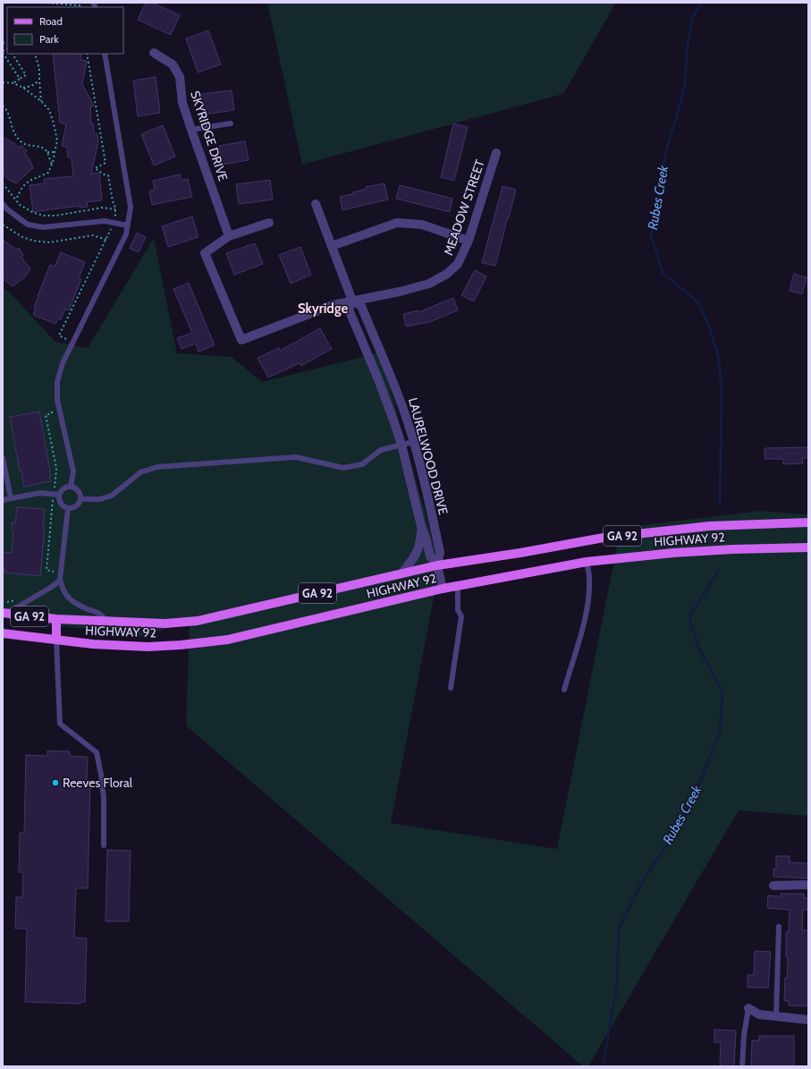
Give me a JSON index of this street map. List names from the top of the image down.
{
  "streets": {
    "main road": ["GA 92", "HIGHWAY 92"],
    "street": ["SKYRIDGE DRIVE", "MEADOW STREET", "LAURELWOOD DRIVE"]
  },
  "crossings": [
    ["MEADOW STREET", "LAURELWOOD DRIVE"],
    ["LAURELWOOD DRIVE", "HIGHWAY 92"]
  ],
  "districts": ["Skyridge"],
  "water": ["Rubes Creek"],
  "places": ["Reeves Floral"],
  "legend": ["Road", "Park"]
}
